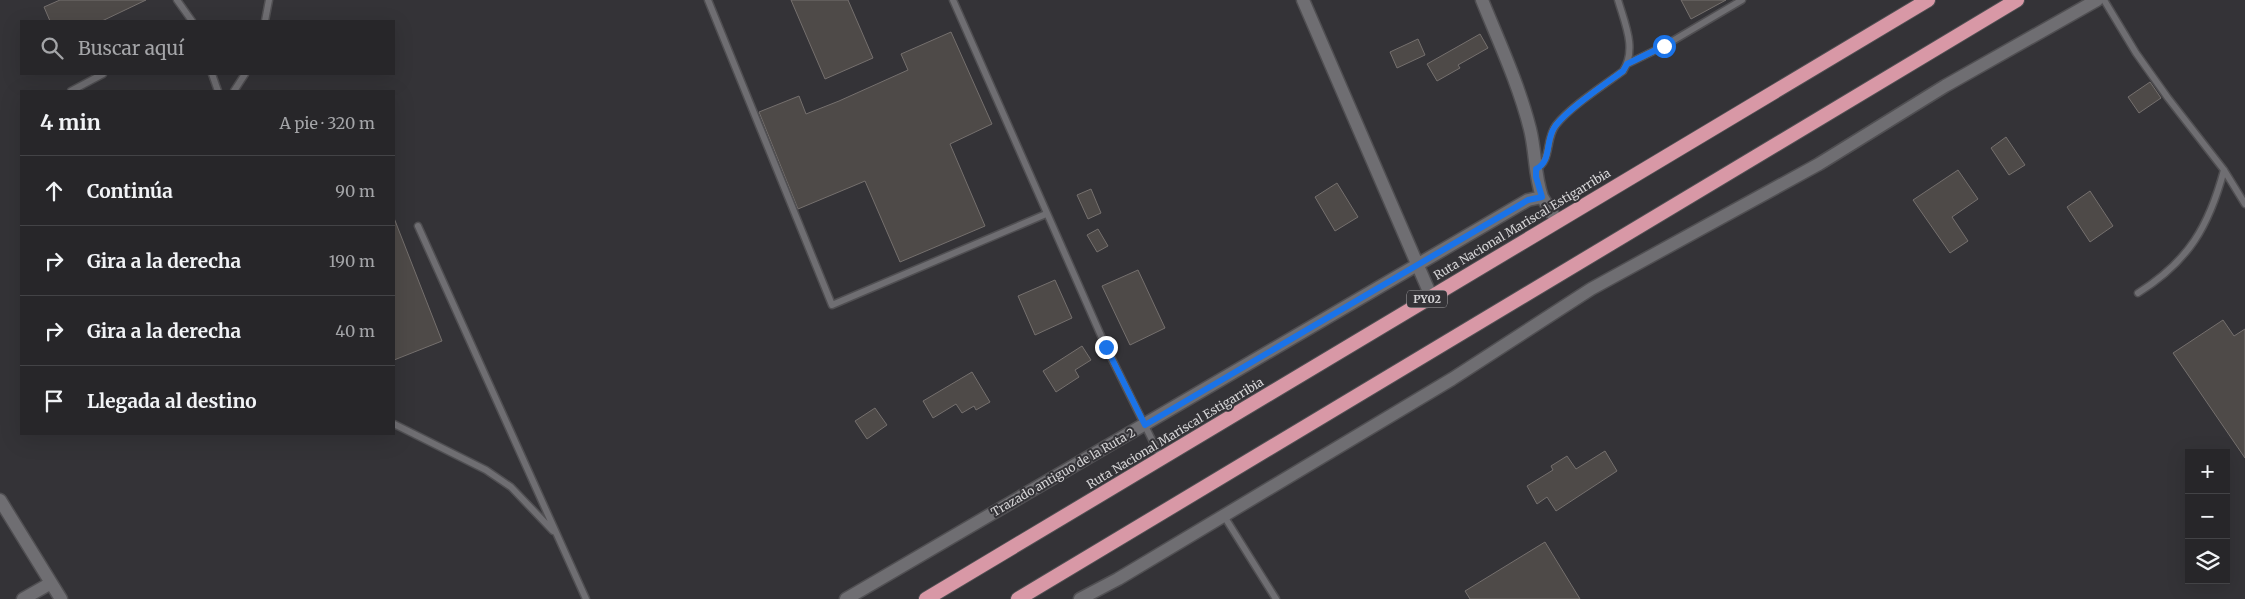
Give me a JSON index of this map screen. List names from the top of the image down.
{
  "streets": {
    "highway": ["Ruta Nacional Mariscal Estigarribia", "PY02"],
    "street": ["Trazado antiguo de la Ruta 2"]
  },
  "page": {
    "search": "Buscar aquí",
    "heading": ["4 min", "A pie · 320 m"],
    "list": [
      ["Continúa", "90 m"],
      ["Gira a la derecha", "190 m"],
      ["Gira a la derecha", "40 m"],
      "Llegada al destino"
    ],
    "map_buttons": ["+", "−"]
  }
}
